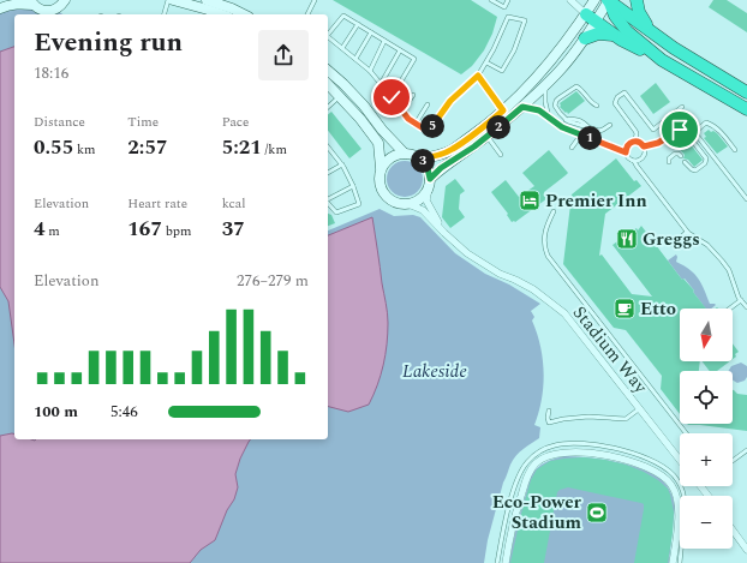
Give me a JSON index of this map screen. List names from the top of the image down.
{
  "streets": {
    "street": ["Stadium Way"]
  },
  "parks": ["Lakeside"],
  "places": {
    "hotel": ["Premier Inn"],
    "restaurant": ["Greggs"],
    "cafe": ["Etto"],
    "sports": ["Eco-Power Stadium"]
  },
  "north": "bottom",
  "page": {
    "heading": ["Evening run", "18:16"],
    "stats": [
      ["Distance", "0.55 km"],
      ["Time", "2:57"],
      ["Pace", "5:21 /km"],
      ["Elevation", "4 m"],
      ["Heart rate", "167 bpm"],
      ["kcal", "37"]
    ],
    "pins": [
      "5",
      "2",
      "1",
      "3"
    ],
    "chart": ["Elevation", "276–279 m"],
    "map_buttons": ["+", "−"],
    "list": [
      {
        "name": "100 m",
        "note": "5:46"
      }
    ]
  }
}
